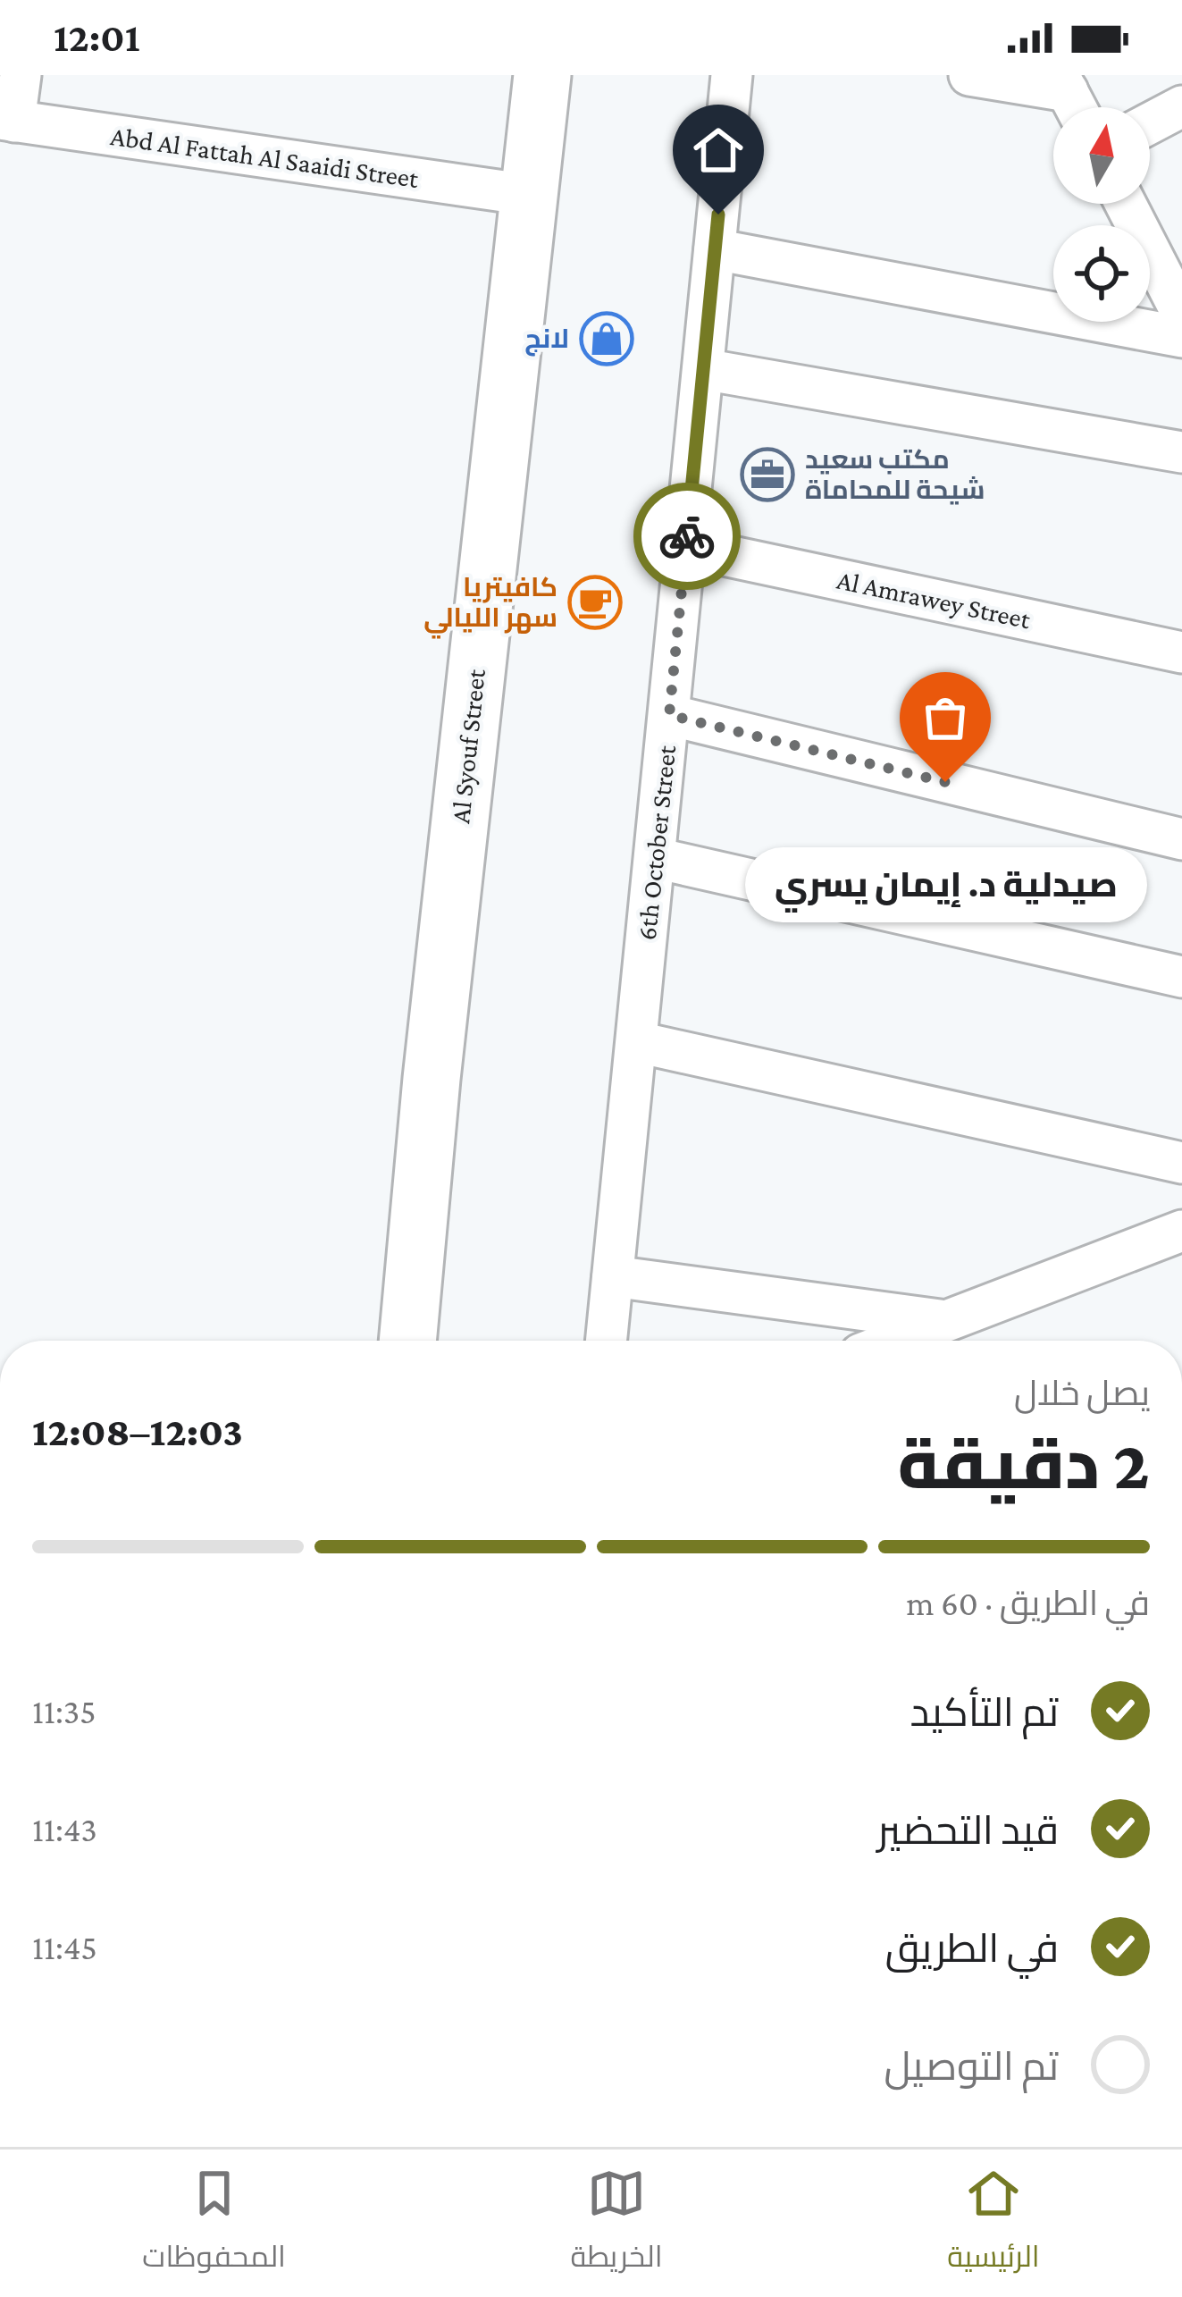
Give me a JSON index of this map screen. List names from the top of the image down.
{
  "streets": {
    "main road": ["Al Syouf Street"],
    "street": ["Abd Al Fattah Al Saaidi Street", "Al Amrawey Street", "6th October Street"]
  },
  "crossings": [
    ["Abd Al Fattah Al Saaidi Street", "Al Syouf Street"],
    ["Al Amrawey Street", "6th October Street"]
  ],
  "places": {
    "shop": ["لانج"],
    "office": ["مكتب سعيد شيحة للمحاماة"],
    "cafe": ["كافيتريا سهر الليالي"],
    "other": ["صيدلية د. إيمان يسري"]
  },
  "north": "top",
  "page": {
    "status": "12:01",
    "bubble": "صيدلية د. إيمان يسري",
    "heading": ["2 دقيقة", "يصل خلال", "12:03–12:08"],
    "bar": "في الطريق · 60 m",
    "list": [
      ["تم التأكيد", "11:35"],
      ["قيد التحضير", "11:43"],
      ["في الطريق", "11:45"],
      "تم التوصيل"
    ],
    "tabs": ["الرئيسية", "الخريطة", "المحفوظات"]
  }
}
